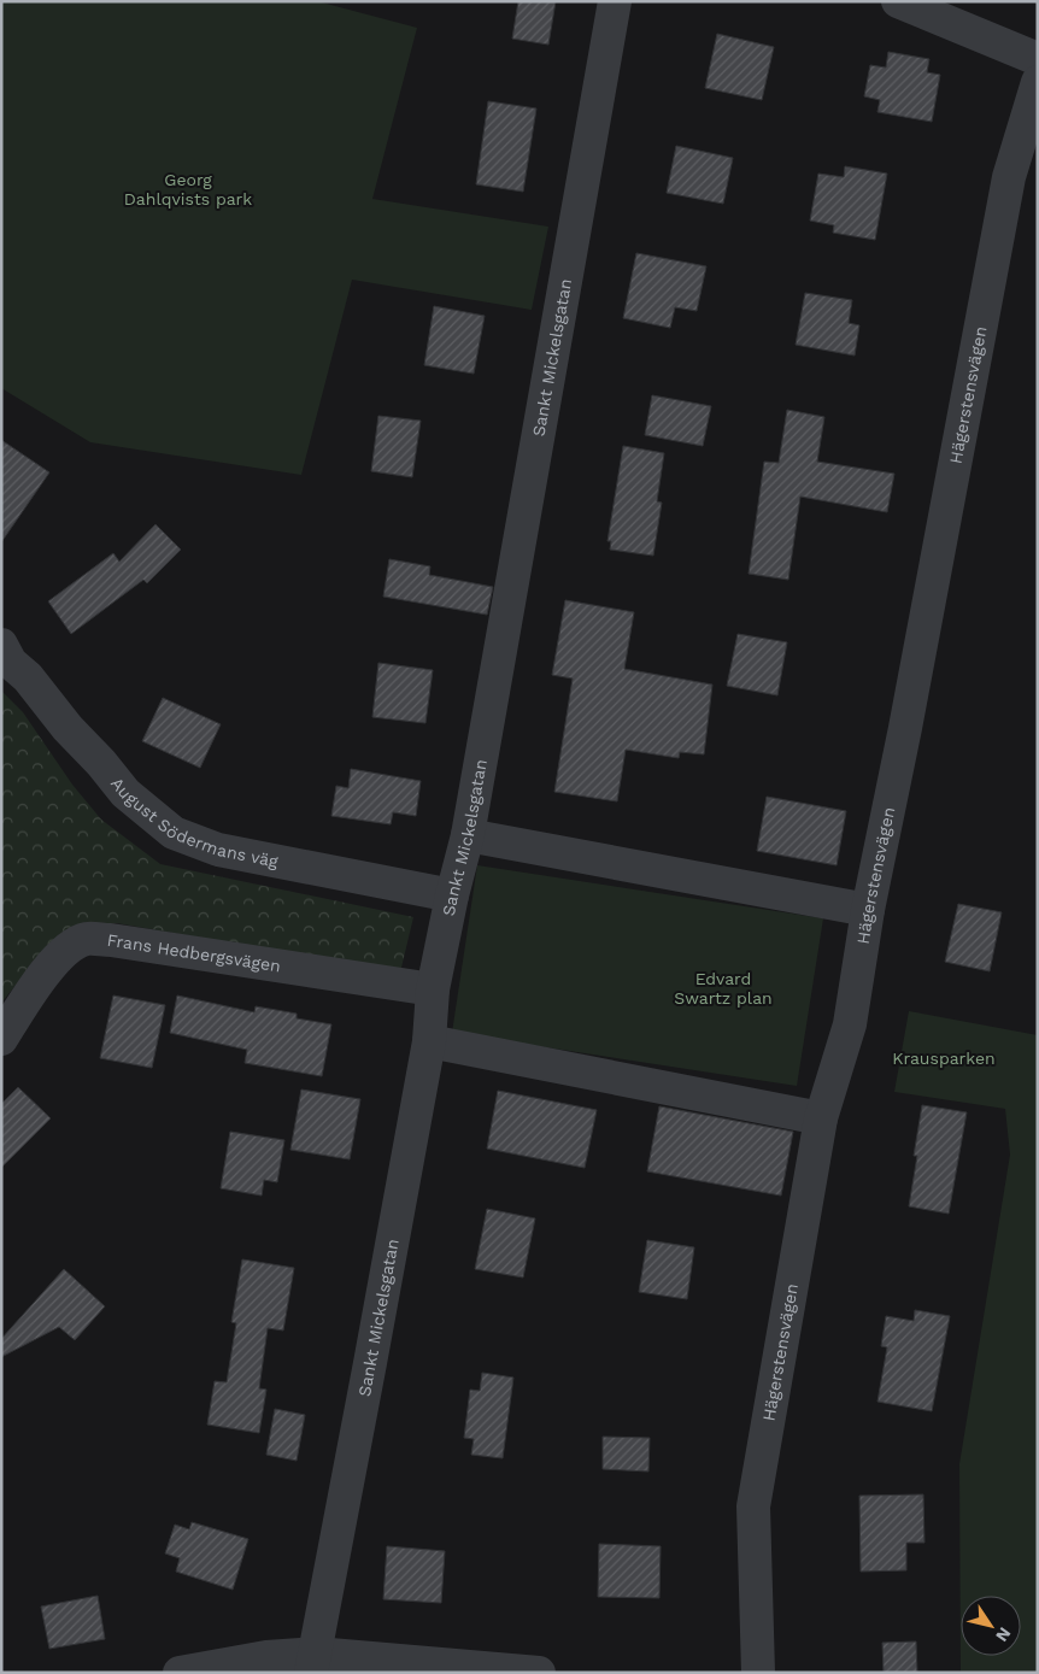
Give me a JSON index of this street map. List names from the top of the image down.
{
  "streets": {
    "street": [
      "Sankt Mickelsgatan",
      "Hägerstensvägen",
      "August Södermans väg",
      "Frans Hedbergsvägen"
    ]
  },
  "crossings": [
    ["Sankt Mickelsgatan", "August Södermans väg"],
    ["Sankt Mickelsgatan", "Frans Hedbergsvägen"]
  ],
  "parks": ["Georg Dahlqvists park", "Edvard Swartz plan", "Krausparken"],
  "north": "bottom right"
}
